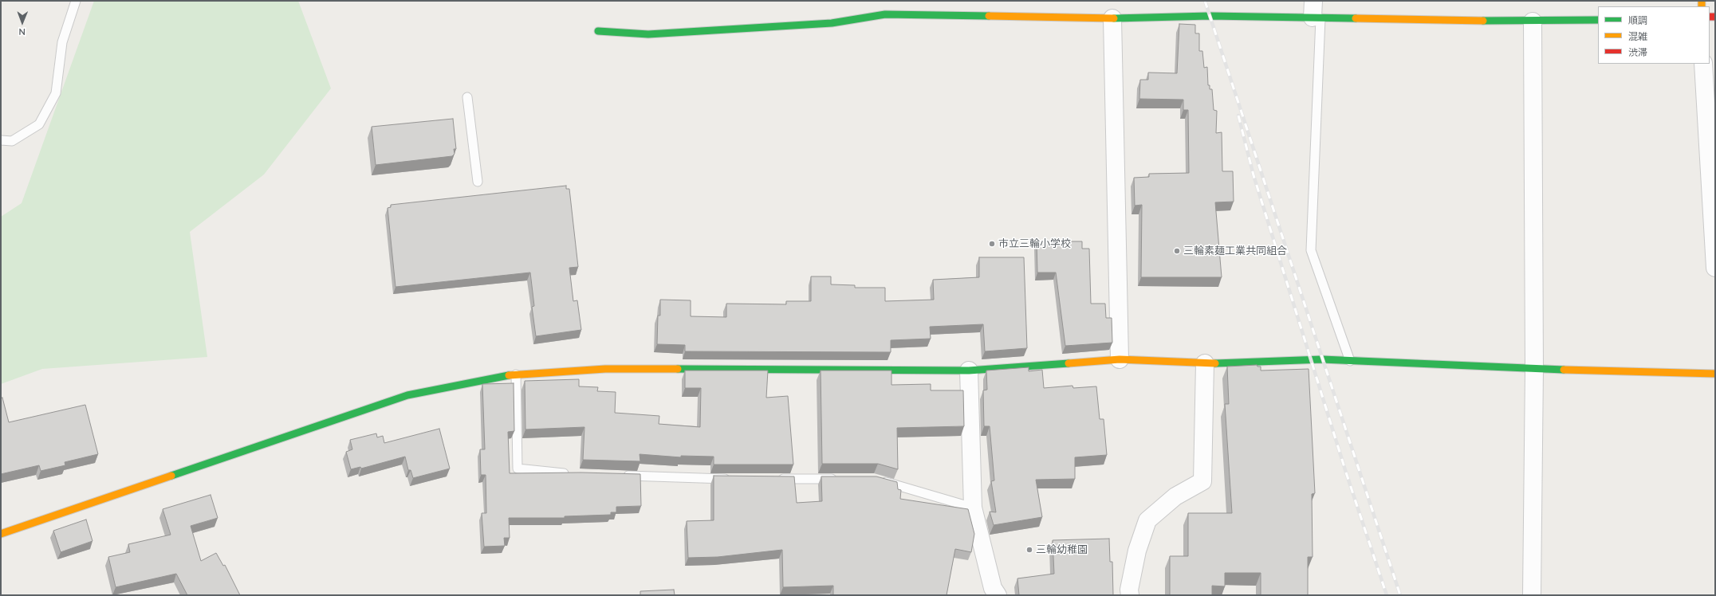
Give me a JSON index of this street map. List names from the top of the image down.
{
  "places": ["市立三輪小学校", "三輪素麺工業共同組合", "三輪幼稚園"],
  "legend": ["順調", "混雑", "渋滞"],
  "north": "bottom"
}
